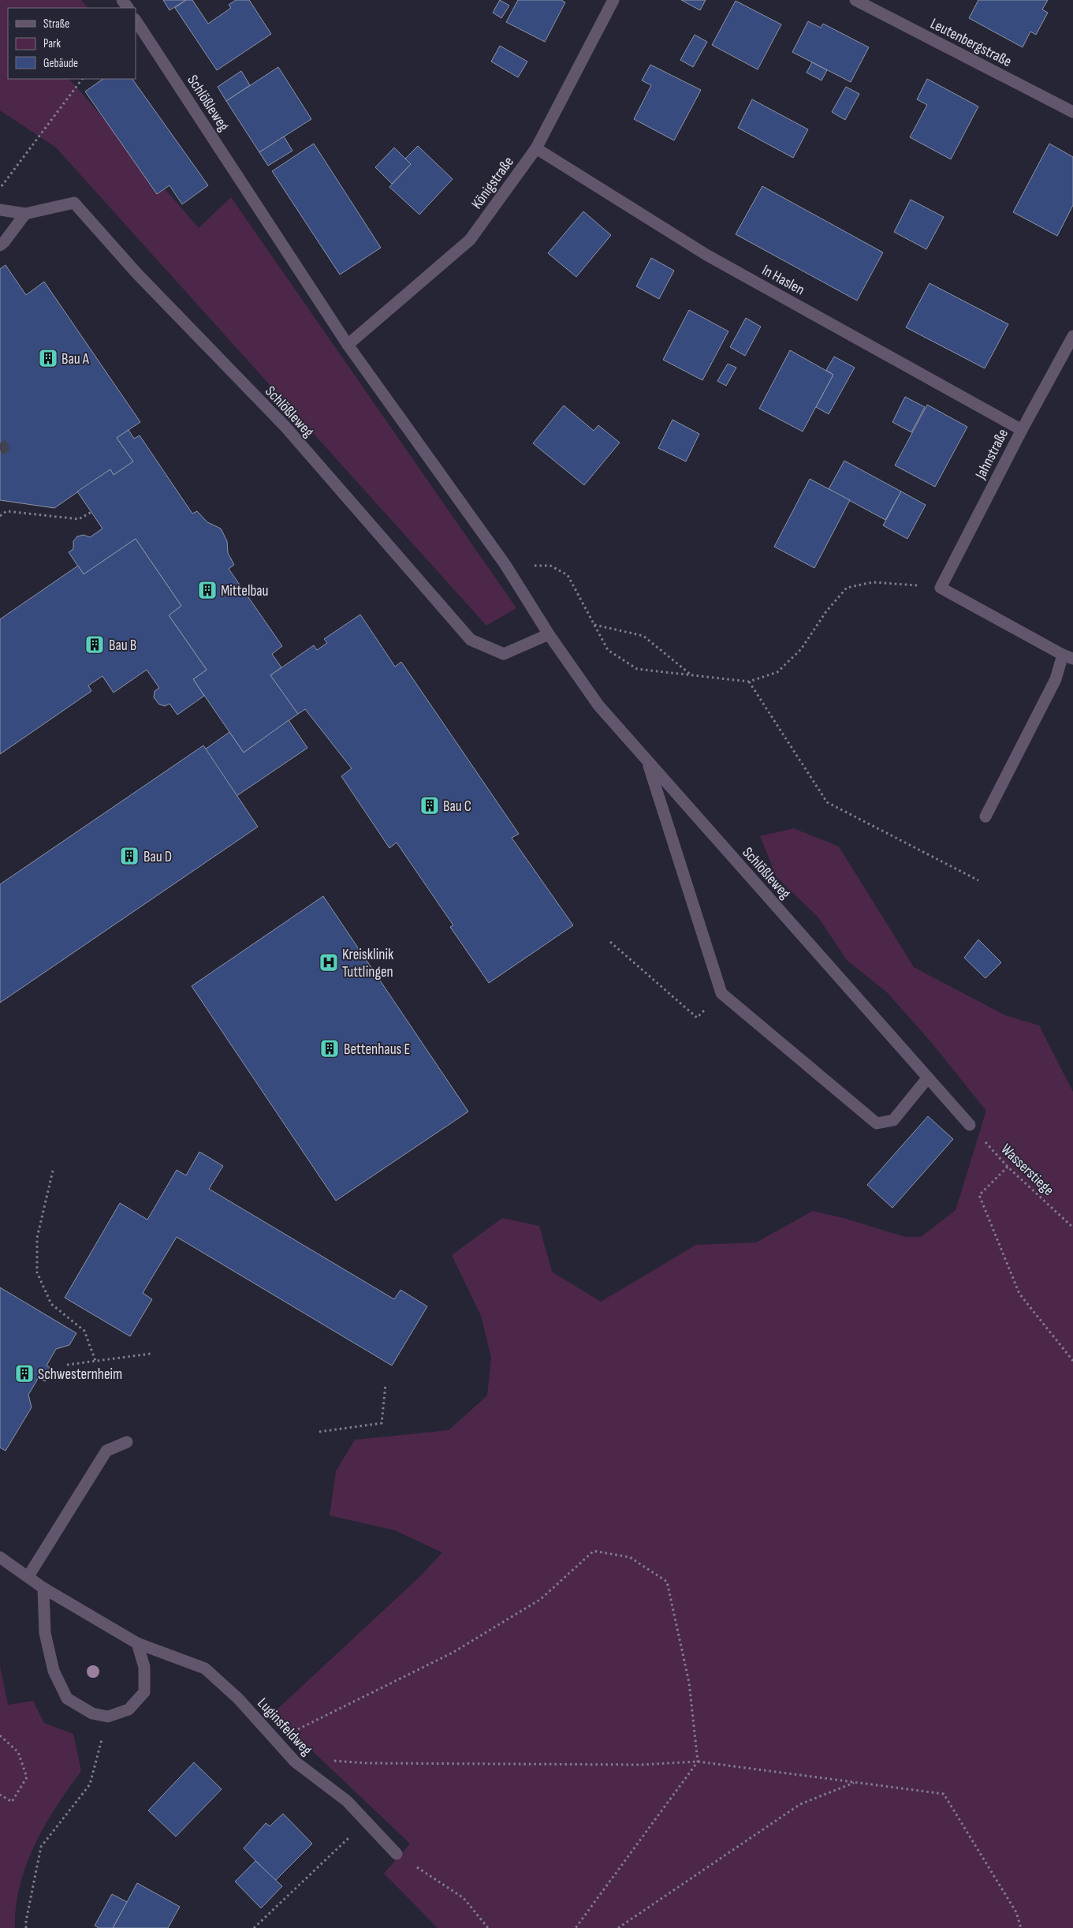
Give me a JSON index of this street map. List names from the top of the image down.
{
  "streets": {
    "street": [
      "Leutenbergstraße",
      "Schlößleweg",
      "Königstraße",
      "In Haslen",
      "Jahnstraße",
      "Luginsfeldweg"
    ],
    "path": ["Wasserstiege"]
  },
  "crossings": [
    ["Schlößleweg", "Königstraße"],
    ["Schlößleweg", "Wasserstiege"],
    ["Königstraße", "In Haslen"],
    ["In Haslen", "Jahnstraße"]
  ],
  "places": {
    "building": [
      "Bau A",
      "Mittelbau",
      "Bau B",
      "Bau C",
      "Bau D",
      "Bettenhaus E",
      "Schwesternheim"
    ],
    "hospital": ["Kreisklinik Tuttlingen"]
  },
  "legend": ["Straße", "Park", "Gebäude"]
}
